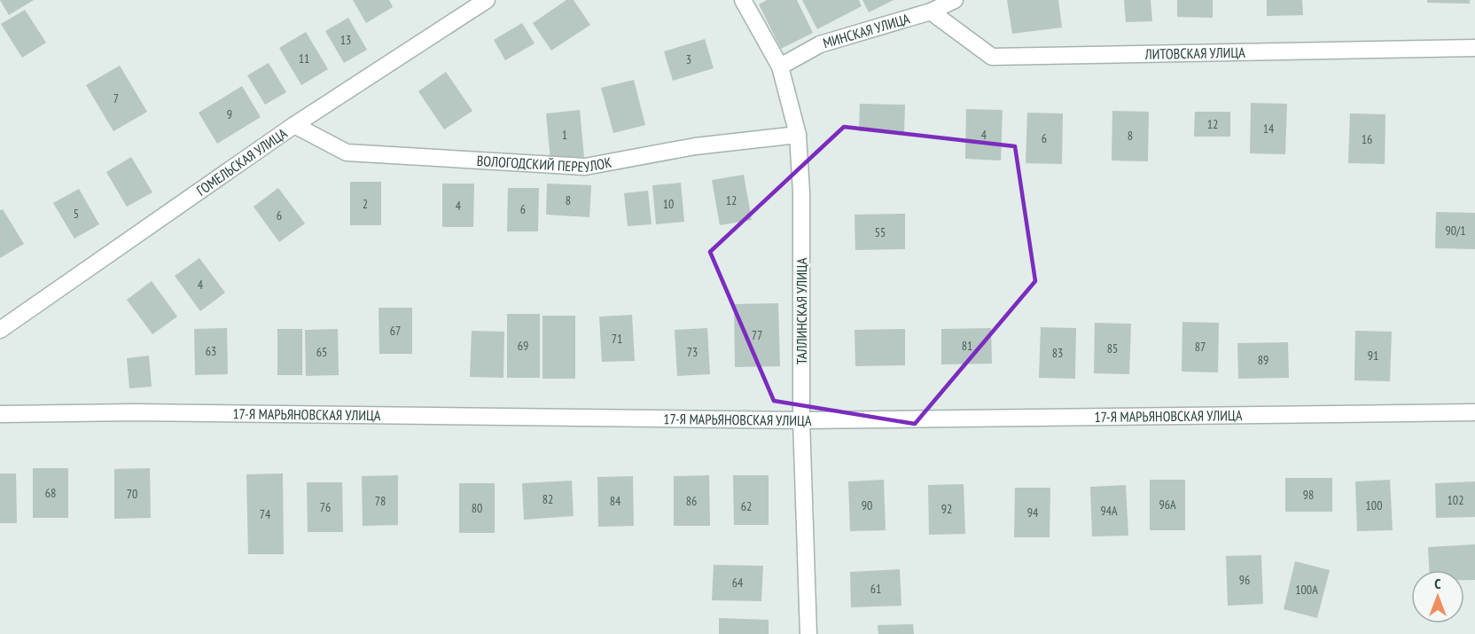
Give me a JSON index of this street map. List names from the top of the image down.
{
  "streets": {
    "street": [
      "МИНСКАЯ УЛИЦА",
      "ЛИТОВСКАЯ УЛИЦА",
      "ВОЛОГОДСКИЙ ПЕРЕУЛОК",
      "ГОМЕЛЬСКАЯ УЛИЦА",
      "ТАЛЛИНСКАЯ УЛИЦА",
      "17-Я МАРЬЯНОВСКАЯ УЛИЦА"
    ]
  },
  "crossings": [
    ["МИНСКАЯ УЛИЦА", "ЛИТОВСКАЯ УЛИЦА"],
    ["МИНСКАЯ УЛИЦА", "ТАЛЛИНСКАЯ УЛИЦА"],
    ["ВОЛОГОДСКИЙ ПЕРЕУЛОК", "ГОМЕЛЬСКАЯ УЛИЦА"],
    ["ВОЛОГОДСКИЙ ПЕРЕУЛОК", "ТАЛЛИНСКАЯ УЛИЦА"],
    ["ТАЛЛИНСКАЯ УЛИЦА", "17-Я МАРЬЯНОВСКАЯ УЛИЦА"]
  ],
  "house_numbers": [
    "13",
    "11",
    "3",
    "7",
    "9",
    "12",
    "14",
    "1",
    "4",
    "8",
    "6",
    "16",
    "8",
    "12",
    "2",
    "10",
    "4",
    "6",
    "5",
    "6",
    "90/1",
    "55",
    "4",
    "67",
    "77",
    "71",
    "69",
    "81",
    "87",
    "85",
    "63",
    "65",
    "73",
    "83",
    "91",
    "89",
    "68",
    "70",
    "98",
    "82",
    "102",
    "78",
    "84",
    "86",
    "96А",
    "90",
    "100",
    "62",
    "76",
    "80",
    "92",
    "94А",
    "94",
    "74",
    "96",
    "64",
    "61",
    "100А"
  ],
  "north": "top"
}
